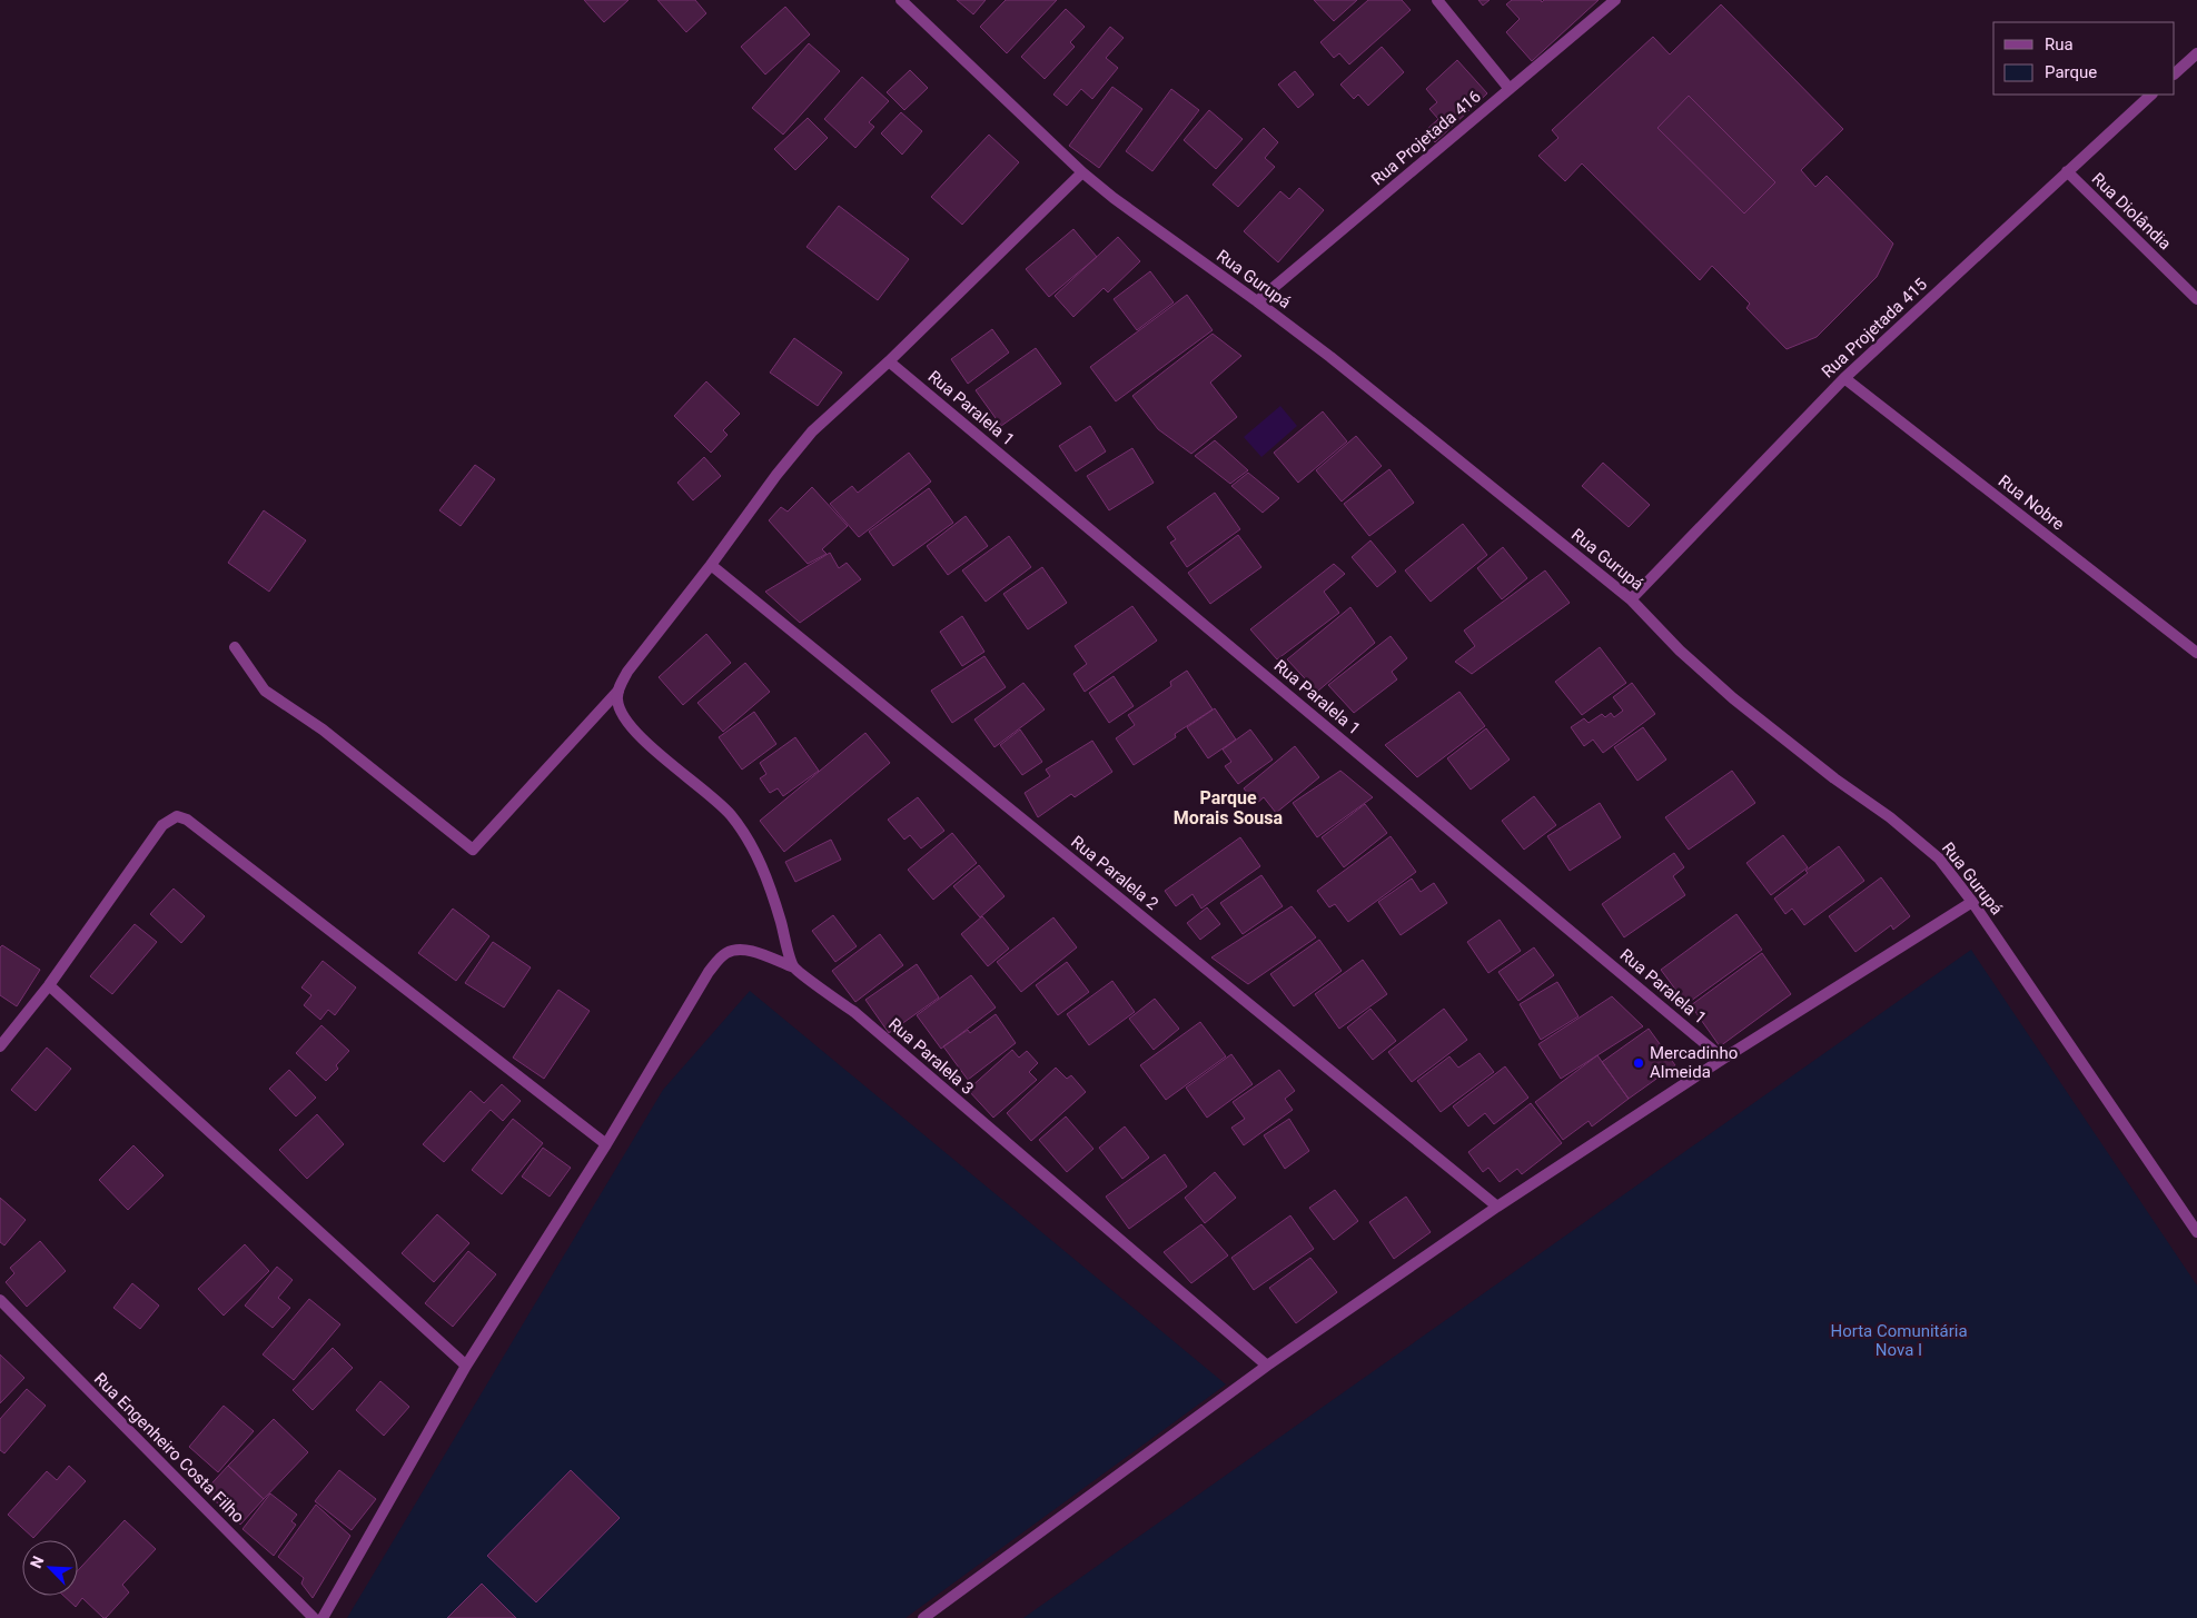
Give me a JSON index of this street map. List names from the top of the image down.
{
  "streets": {
    "street": [
      "Rua Projetada 416",
      "Rua Diolândia",
      "Rua Gurupá",
      "Rua Projetada 415",
      "Rua Paralela 1",
      "Rua Nobre",
      "Rua Paralela 2",
      "Rua Paralela 3",
      "Rua Engenheiro Costa Filho"
    ]
  },
  "crossings": [
    ["Rua Projetada 416", "Rua Gurupá"],
    ["Rua Diolândia", "Rua Projetada 415"],
    ["Rua Gurupá", "Rua Projetada 415"],
    ["Rua Projetada 415", "Rua Nobre"]
  ],
  "districts": ["Parque Morais Sousa"],
  "parks": ["Horta Comunitária Nova I"],
  "places": ["Mercadinho Almeida"],
  "legend": ["Rua", "Parque"],
  "north": "top left"
}
